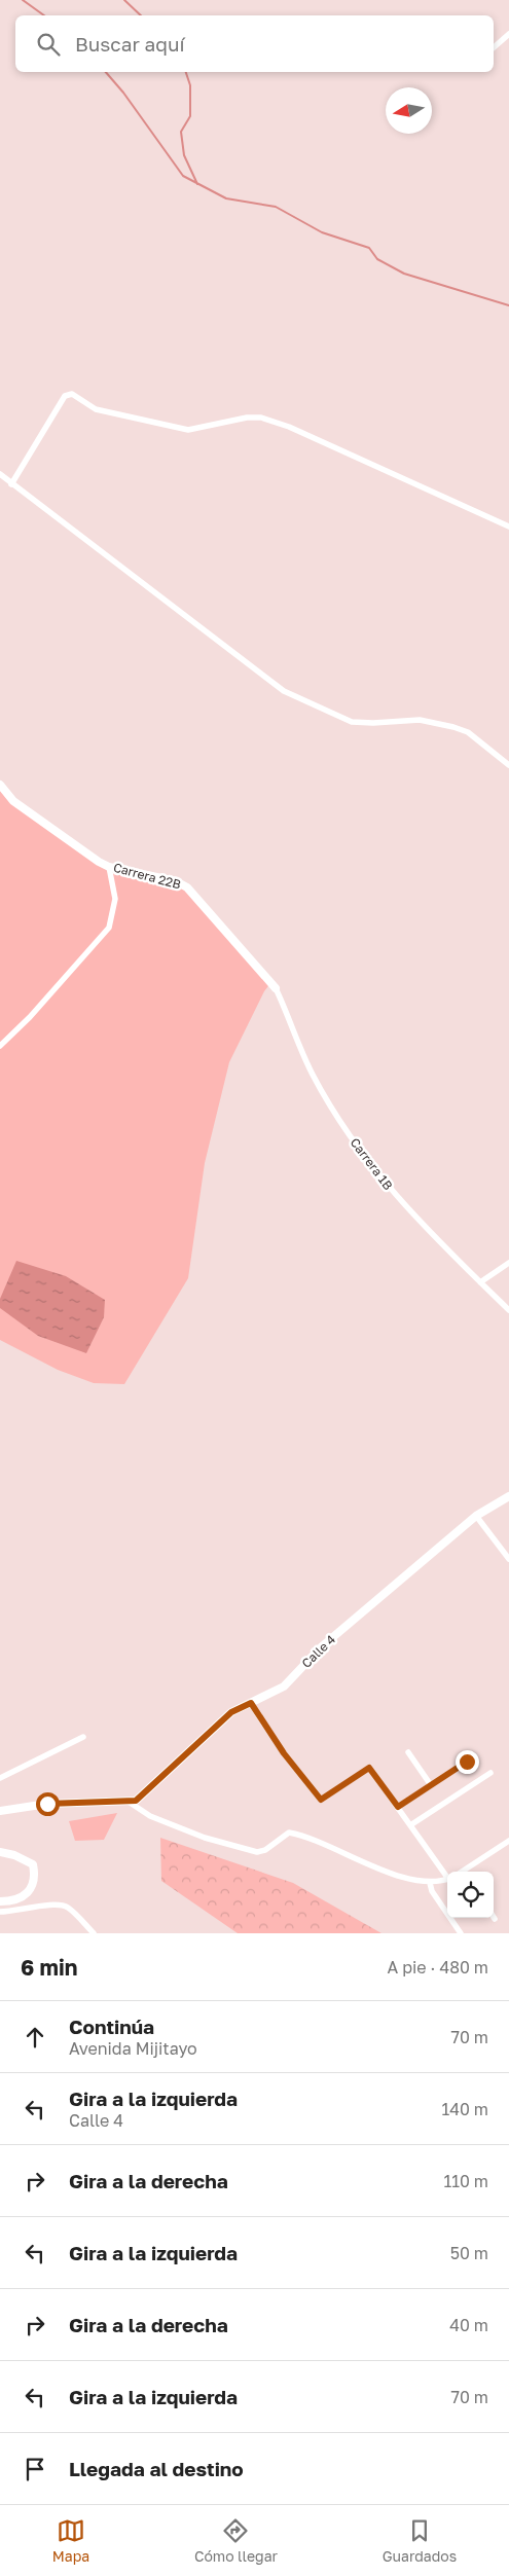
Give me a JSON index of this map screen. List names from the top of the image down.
{
  "streets": {
    "street": ["Carrera 22B", "Carrera 1B", "Calle 4"]
  },
  "crossings": [
    ["Carrera 22B", "Carrera 1B"]
  ],
  "north": "left",
  "page": {
    "search": "Buscar aquí",
    "heading": ["6 min", "A pie · 480 m"],
    "list": [
      ["Continúa", "Avenida Mijitayo", "70 m"],
      ["Gira a la izquierda", "Calle 4", "140 m"],
      ["Gira a la derecha", "110 m"],
      ["Gira a la izquierda", "50 m"],
      ["Gira a la derecha", "40 m"],
      ["Gira a la izquierda", "70 m"],
      "Llegada al destino"
    ],
    "nav": ["Mapa", "Cómo llegar", "Guardados"]
  }
}
